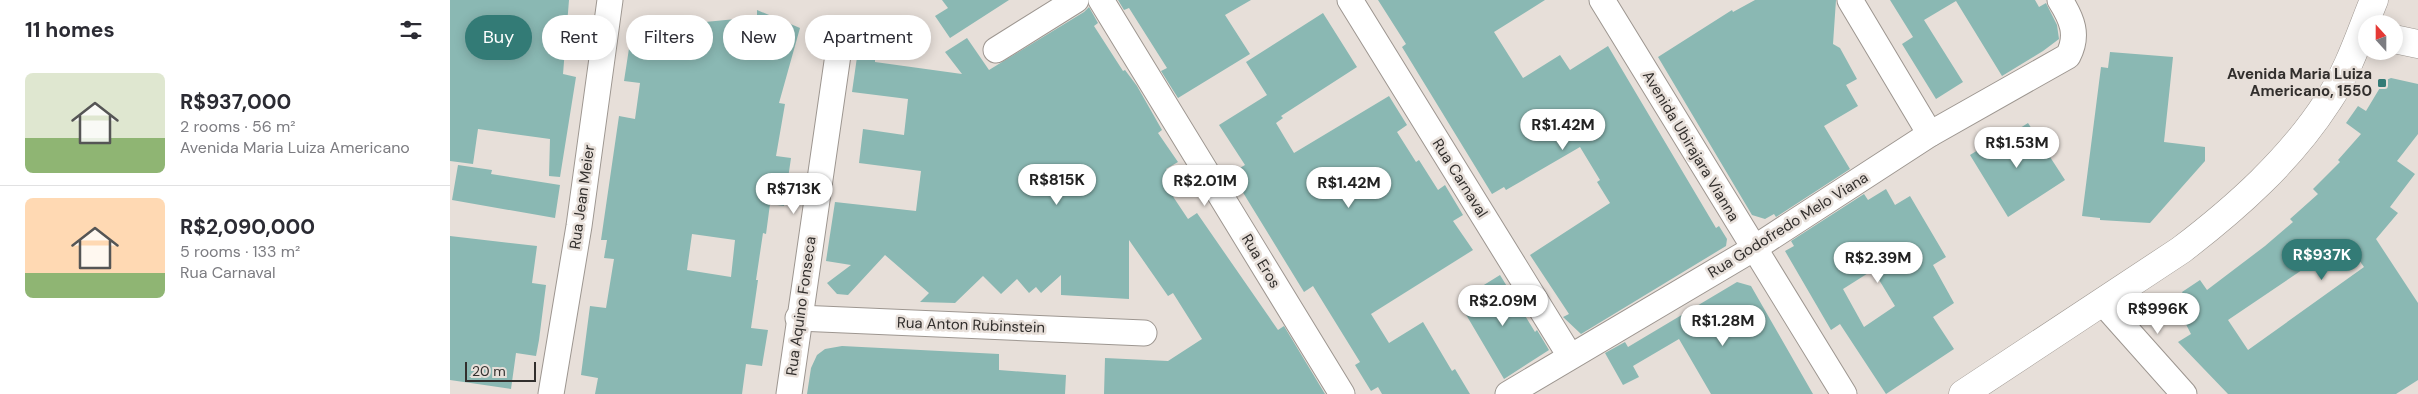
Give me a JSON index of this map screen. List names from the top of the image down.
{
  "streets": {
    "street": [
      "Avenida Ubirajara Vianna",
      "Rua Carnaval",
      "Rua Jean Meier",
      "Rua Godofredo Melo Viana",
      "Rua Eros",
      "Rua Aquino Fonseca",
      "Rua Anton Rubinstein"
    ]
  },
  "crossings": [
    ["Avenida Ubirajara Vianna", "Rua Godofredo Melo Viana"],
    ["Rua Carnaval", "Rua Godofredo Melo Viana"],
    ["Rua Aquino Fonseca", "Rua Anton Rubinstein"]
  ],
  "places": {
    "transit": ["Avenida Maria Luiza Americano, 1550"]
  },
  "scale_bar": "20 m",
  "north": "top",
  "page": {
    "heading": "11 homes",
    "chip": [
      "Buy",
      "Rent",
      "Filters",
      "New",
      "Apartment"
    ],
    "list": [
      {
        "name": "R$937,000",
        "note": "2 rooms · 56 m² · Avenida Maria Luiza Americano"
      },
      {
        "name": "R$2,090,000",
        "note": "5 rooms · 133 m² · Rua Carnaval"
      }
    ],
    "price": [
      "R$1.42M",
      "R$1.53M",
      "R$815K",
      "R$2.01M",
      "R$1.42M",
      "R$713K",
      "R$937K",
      "R$2.39M",
      "R$2.09M",
      "R$996K",
      "R$1.28M"
    ],
    "scale": "20 m"
  }
}
